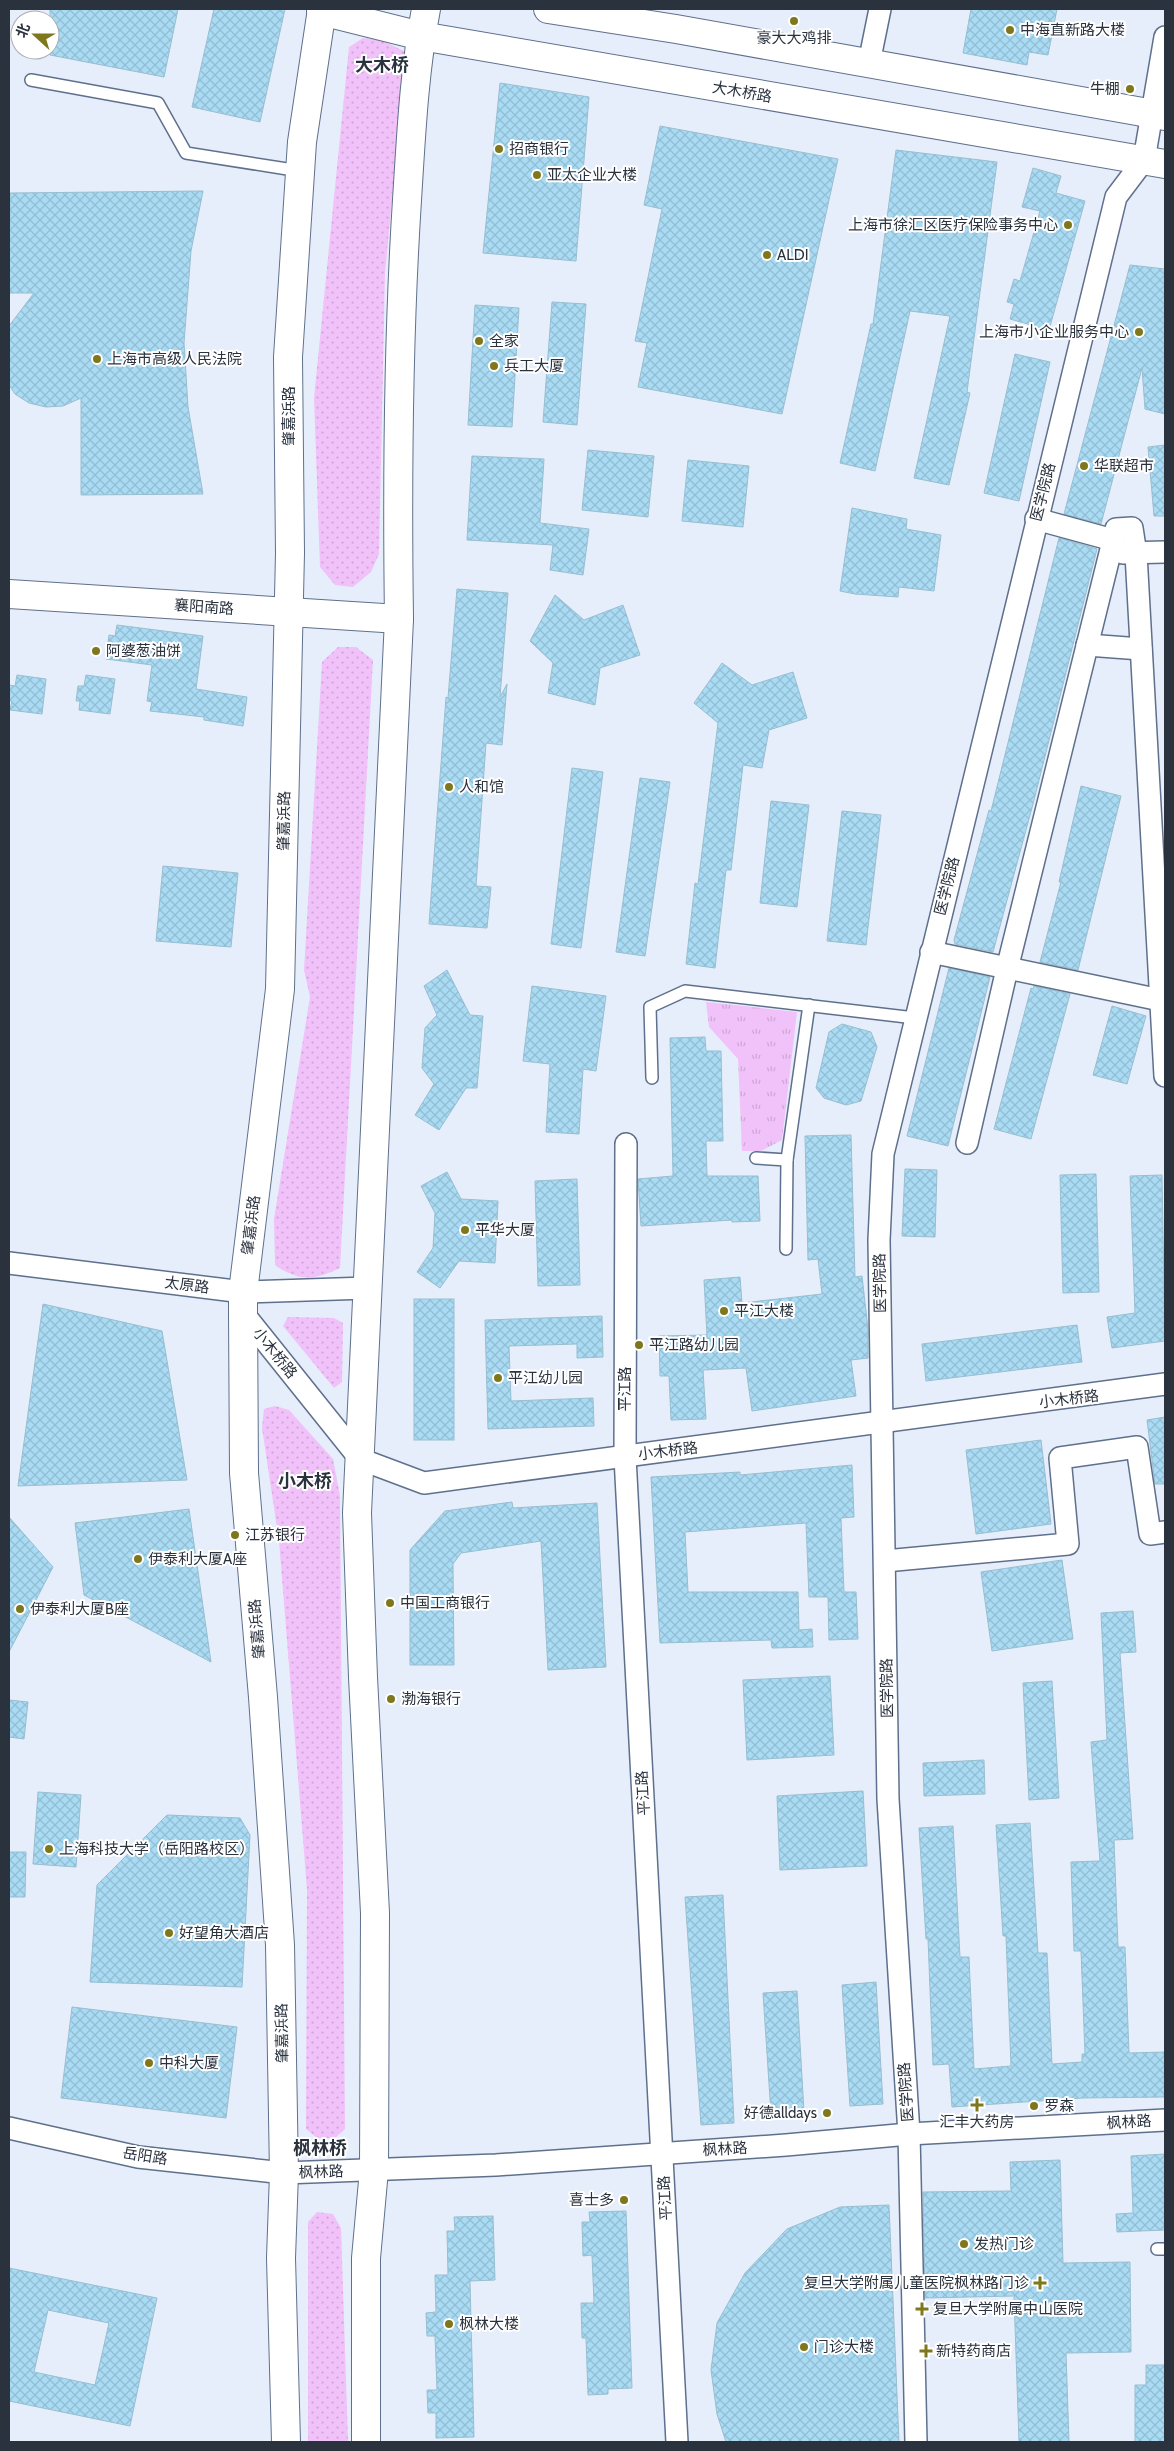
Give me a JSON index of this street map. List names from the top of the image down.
{
  "streets": {
    "main road": ["大木桥路", "肇嘉浜路", "襄阳南路"],
    "street": [
      "医学院路",
      "太原路",
      "小木桥路",
      "平江路",
      "枫林路",
      "岳阳路"
    ]
  },
  "crossings": [
    ["大木桥路", "肇嘉浜路"],
    ["大木桥路", "医学院路"],
    ["肇嘉浜路", "襄阳南路"],
    ["肇嘉浜路", "太原路"],
    ["肇嘉浜路", "小木桥路"],
    ["肇嘉浜路", "枫林路"],
    ["肇嘉浜路", "岳阳路"],
    ["医学院路", "小木桥路"],
    ["医学院路", "枫林路"],
    ["太原路", "小木桥路"],
    ["小木桥路", "平江路"],
    ["平江路", "枫林路"],
    ["枫林路", "岳阳路"]
  ],
  "districts": ["大木桥", "小木桥", "枫林桥"],
  "places": {
    "other": [
      "豪大大鸡排",
      "中海直新路大楼",
      "牛棚",
      "招商银行",
      "亚太企业大楼",
      "上海市徐汇区医疗保险事务中心",
      "ALDI",
      "上海市小企业服务中心",
      "全家",
      "上海市高级人民法院",
      "兵工大厦",
      "华联超市",
      "阿婆葱油饼",
      "人和馆",
      "平华大厦",
      "平江大楼",
      "平江路幼儿园",
      "平江幼儿园",
      "江苏银行",
      "伊泰利大厦A座",
      "中国工商银行",
      "伊泰利大厦B座",
      "渤海银行",
      "上海科技大学（岳阳路校区）",
      "好望角大酒店",
      "中科大厦",
      "罗森",
      "好德alldays",
      "喜士多",
      "发热门诊",
      "枫林大楼",
      "门诊大楼"
    ],
    "health": [
      "汇丰大药房",
      "复旦大学附属儿童医院枫林路门诊",
      "复旦大学附属中山医院",
      "新特药商店"
    ]
  },
  "north": "left"
}
